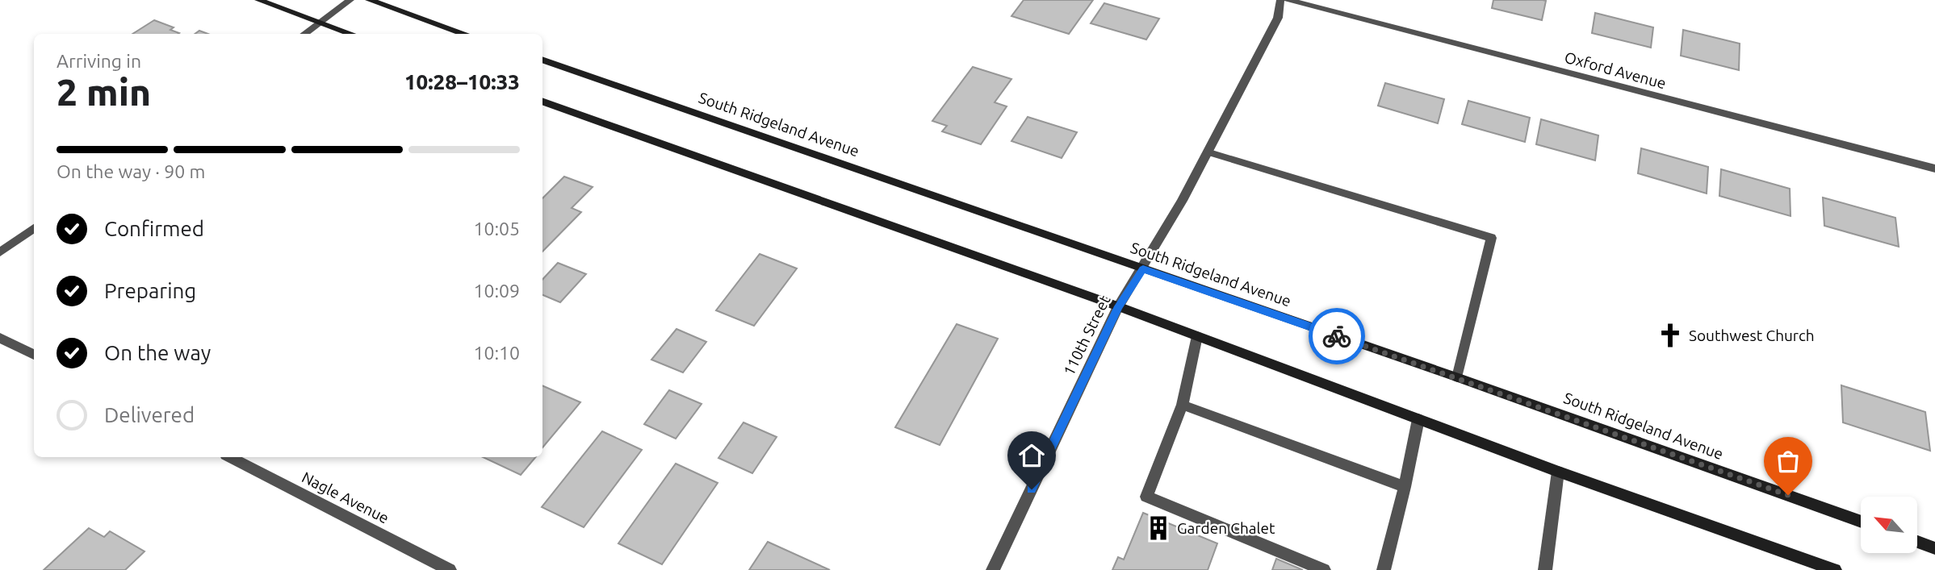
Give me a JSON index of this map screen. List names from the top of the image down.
{
  "streets": {
    "main road": ["South Ridgeland Avenue"],
    "street": ["Oxford Avenue", "110th Street", "Nagle Avenue"]
  },
  "crossings": [
    ["South Ridgeland Avenue", "110th Street"]
  ],
  "places": {
    "church": ["Southwest Church"],
    "building": ["Garden Chalet"]
  },
  "north": "top left",
  "page": {
    "heading": ["2 min", "Arriving in", "10:28–10:33"],
    "bar": "On the way · 90 m",
    "list": [
      ["Confirmed", "10:05"],
      ["Preparing", "10:09"],
      ["On the way", "10:10"],
      "Delivered"
    ]
  }
}
